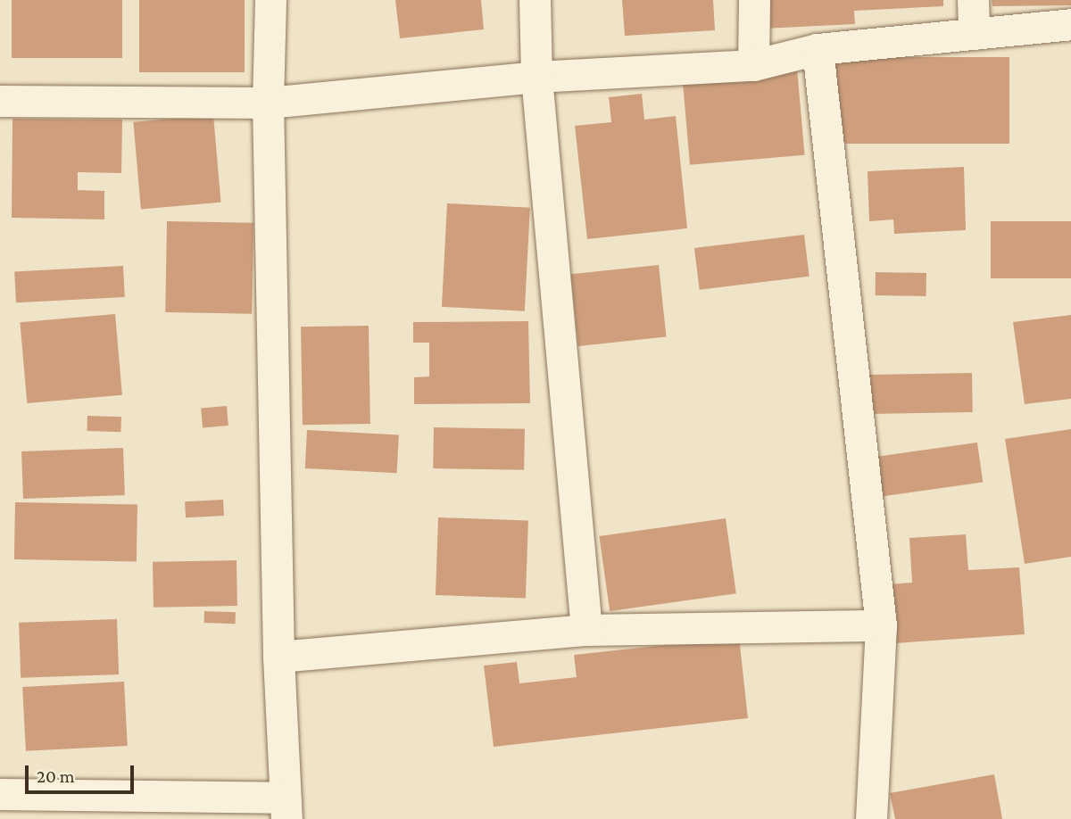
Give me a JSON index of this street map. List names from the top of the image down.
{
  "scale_bar": "20 m"
}
